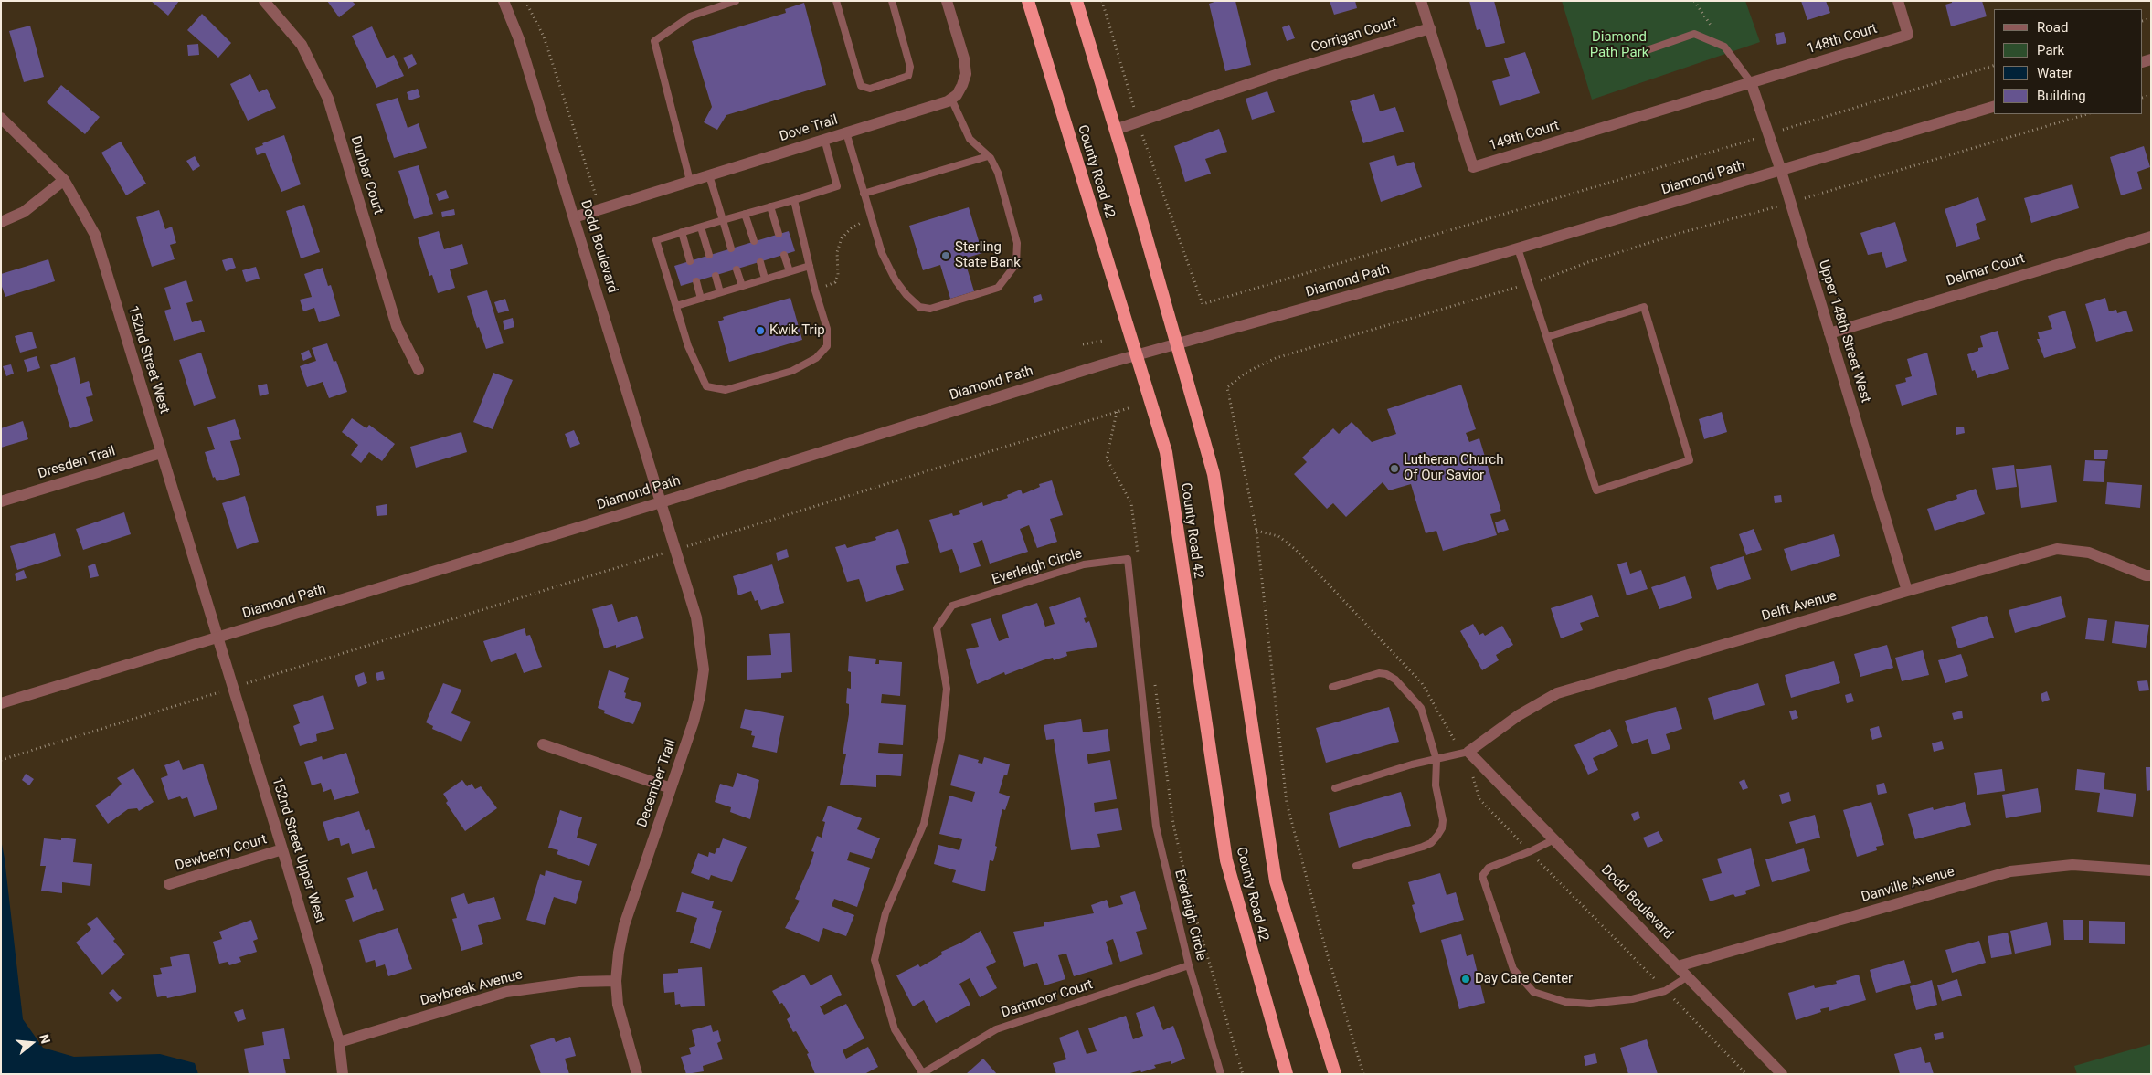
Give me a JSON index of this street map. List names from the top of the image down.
{
  "streets": {
    "highway": ["County Road 42"],
    "street": [
      "Corrigan Court",
      "148th Court",
      "Dove Trail",
      "149th Court",
      "Dunbar Court",
      "Diamond Path",
      "Dodd Boulevard",
      "Delmar Court",
      "Upper 148th Street West",
      "152nd Street West",
      "Dresden Trail",
      "Delft Avenue",
      "December Trail",
      "152nd Street Upper West",
      "Dewberry Court",
      "Danville Avenue",
      "Daybreak Avenue"
    ],
    "lane": ["Everleigh Circle", "Dartmoor Court"]
  },
  "crossings": [
    ["Corrigan Court", "149th Court"],
    ["Corrigan Court", "County Road 42"],
    ["148th Court", "149th Court"],
    ["148th Court", "Upper 148th Street West"],
    ["Dove Trail", "Dodd Boulevard"],
    ["149th Court", "Upper 148th Street West"],
    ["County Road 42", "Diamond Path"],
    ["Diamond Path", "Dodd Boulevard"],
    ["Diamond Path", "Upper 148th Street West"],
    ["Diamond Path", "152nd Street West"],
    ["Diamond Path", "December Trail"],
    ["Diamond Path", "152nd Street Upper West"],
    ["Dodd Boulevard", "Delft Avenue"],
    ["Dodd Boulevard", "December Trail"],
    ["Dodd Boulevard", "Danville Avenue"],
    ["Delmar Court", "Upper 148th Street West"],
    ["Upper 148th Street West", "Delft Avenue"],
    ["152nd Street West", "Dresden Trail"],
    ["152nd Street West", "152nd Street Upper West"],
    ["Everleigh Circle", "Dartmoor Court"],
    ["December Trail", "Daybreak Avenue"],
    ["152nd Street Upper West", "Dewberry Court"],
    ["152nd Street Upper West", "Daybreak Avenue"]
  ],
  "parks": ["Diamond Path Park"],
  "places": [
    "Sterling State Bank",
    "Kwik Trip",
    "Lutheran Church Of Our Savior",
    "Day Care Center"
  ],
  "legend": [
    "Road",
    "Park",
    "Water",
    "Building"
  ],
  "north": "right"
}
